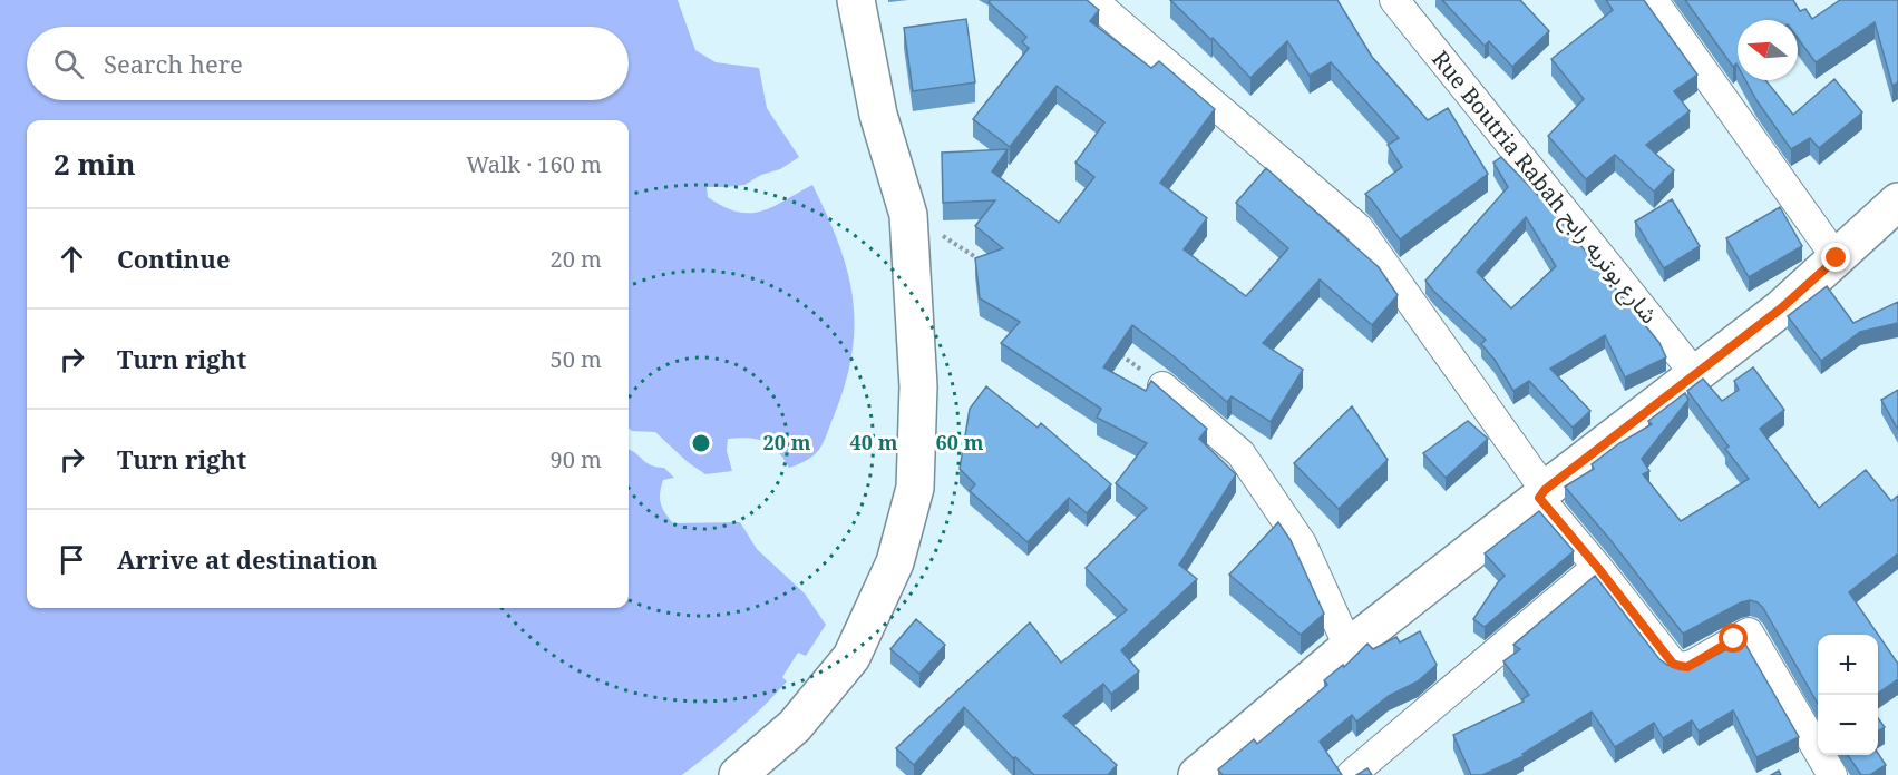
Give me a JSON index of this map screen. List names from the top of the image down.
{
  "streets": {
    "street": ["Rue Boutria Rabah شارع بوتريه رابح"]
  },
  "north": "left",
  "page": {
    "search": "Search here",
    "heading": ["2 min", "Walk · 160 m"],
    "list": [
      ["Continue", "20 m"],
      ["Turn right", "50 m"],
      ["Turn right", "90 m"],
      "Arrive at destination"
    ],
    "map_buttons": ["+", "−"]
  },
  "rings": ["20 m", "40 m", "60 m"]
}
